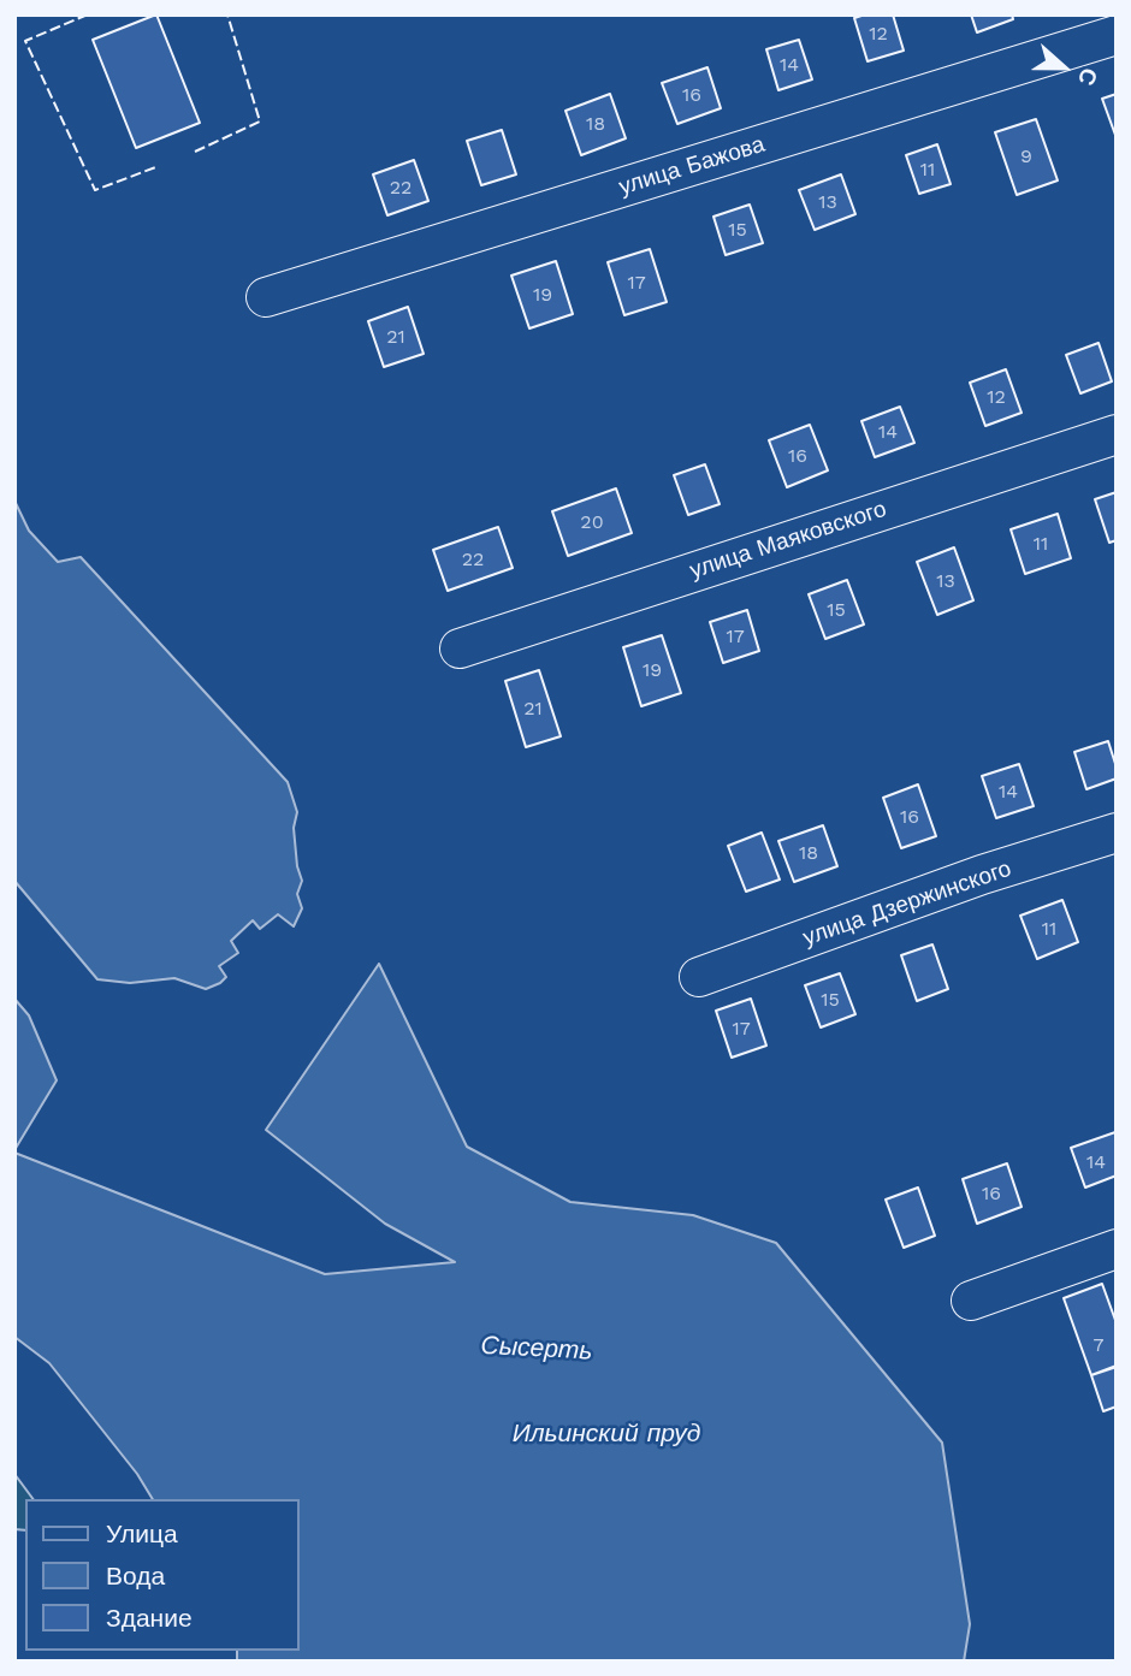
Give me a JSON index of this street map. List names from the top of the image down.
{
  "streets": {
    "street": ["улица Бажова", "улица Маяковского", "улица Дзержинского"]
  },
  "water": ["Сысерть", "Ильинский пруд"],
  "house_numbers": [
    "12",
    "14",
    "16",
    "18",
    "9",
    "11",
    "22",
    "13",
    "15",
    "17",
    "19",
    "21",
    "12",
    "14",
    "16",
    "20",
    "11",
    "22",
    "13",
    "15",
    "17",
    "19",
    "21",
    "14",
    "16",
    "18",
    "11",
    "15",
    "17",
    "14",
    "16",
    "7"
  ],
  "legend": ["Улица", "Вода", "Здание"],
  "north": "right"
}
